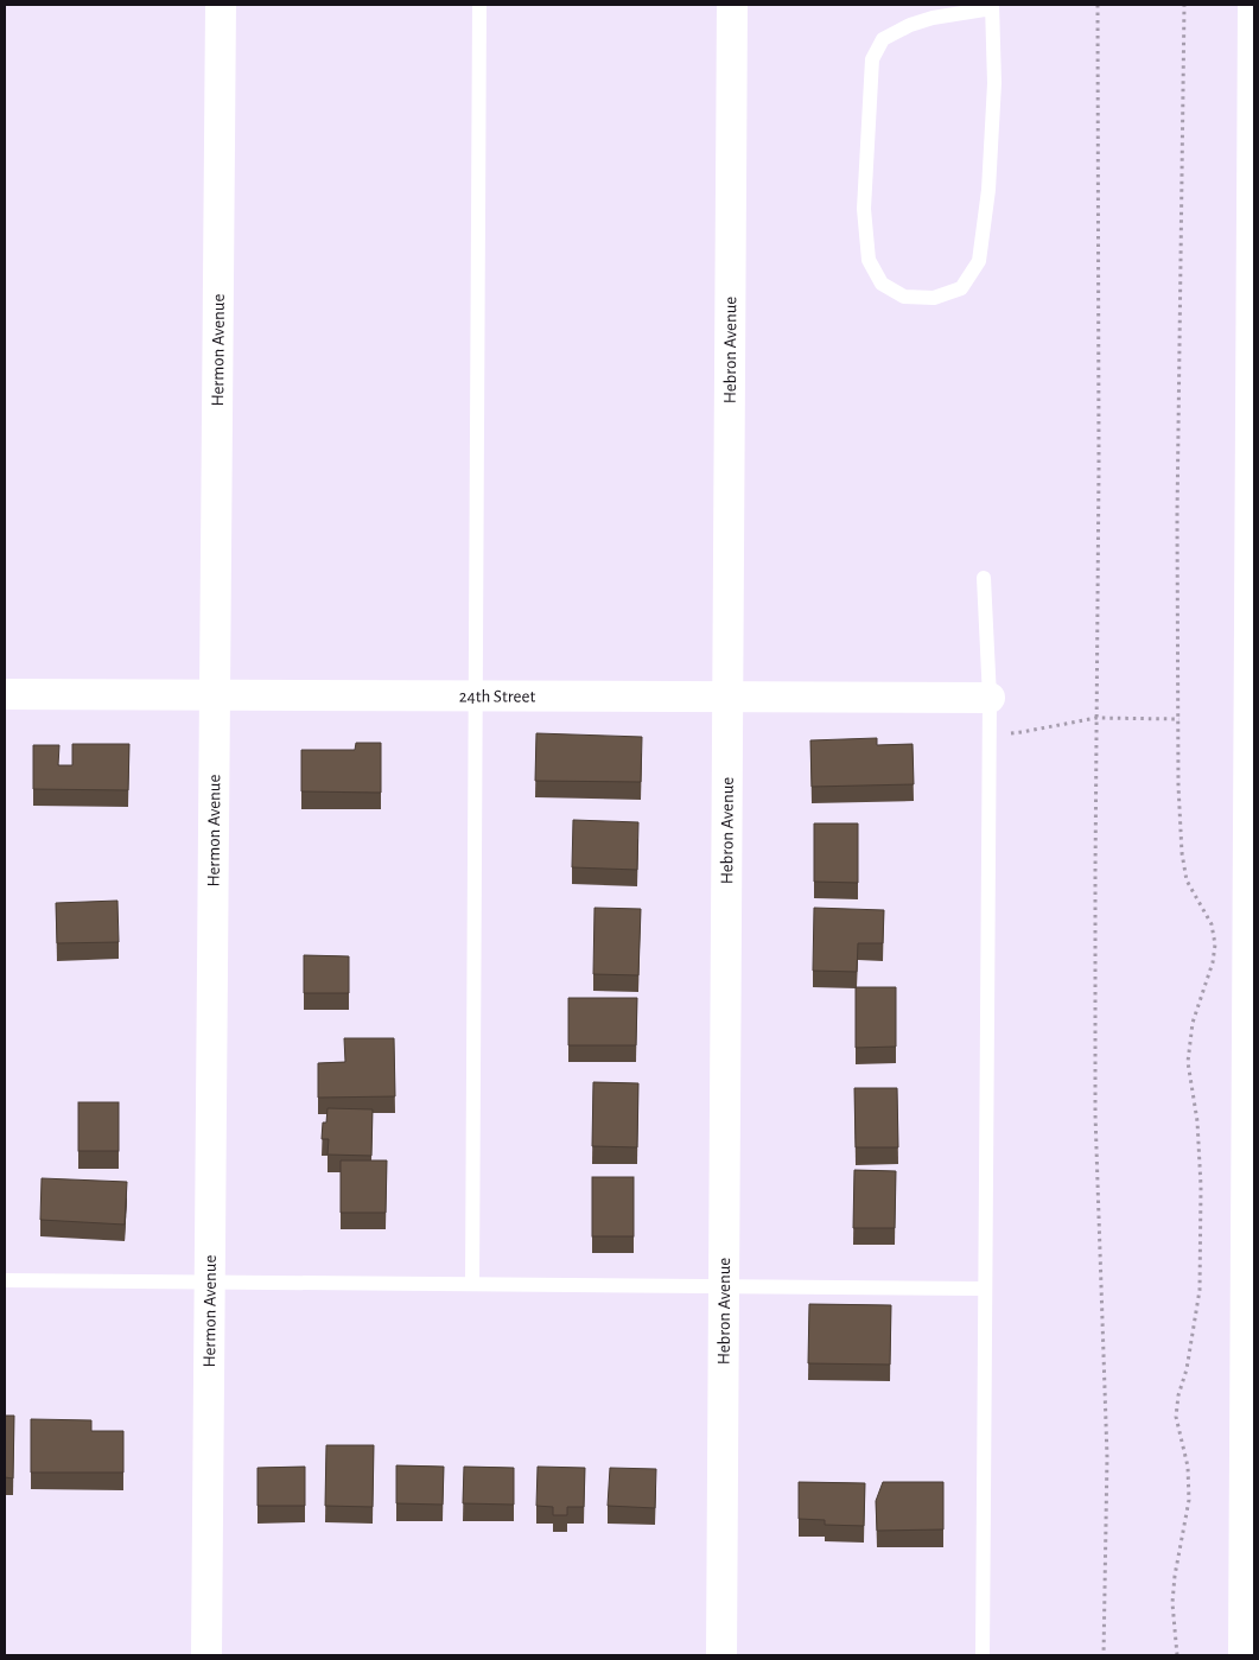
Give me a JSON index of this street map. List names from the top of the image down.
{
  "streets": {
    "street": ["Hermon Avenue", "Hebron Avenue", "24th Street"]
  },
  "crossings": [
    ["Hermon Avenue", "24th Street"],
    ["Hebron Avenue", "24th Street"]
  ]
}
